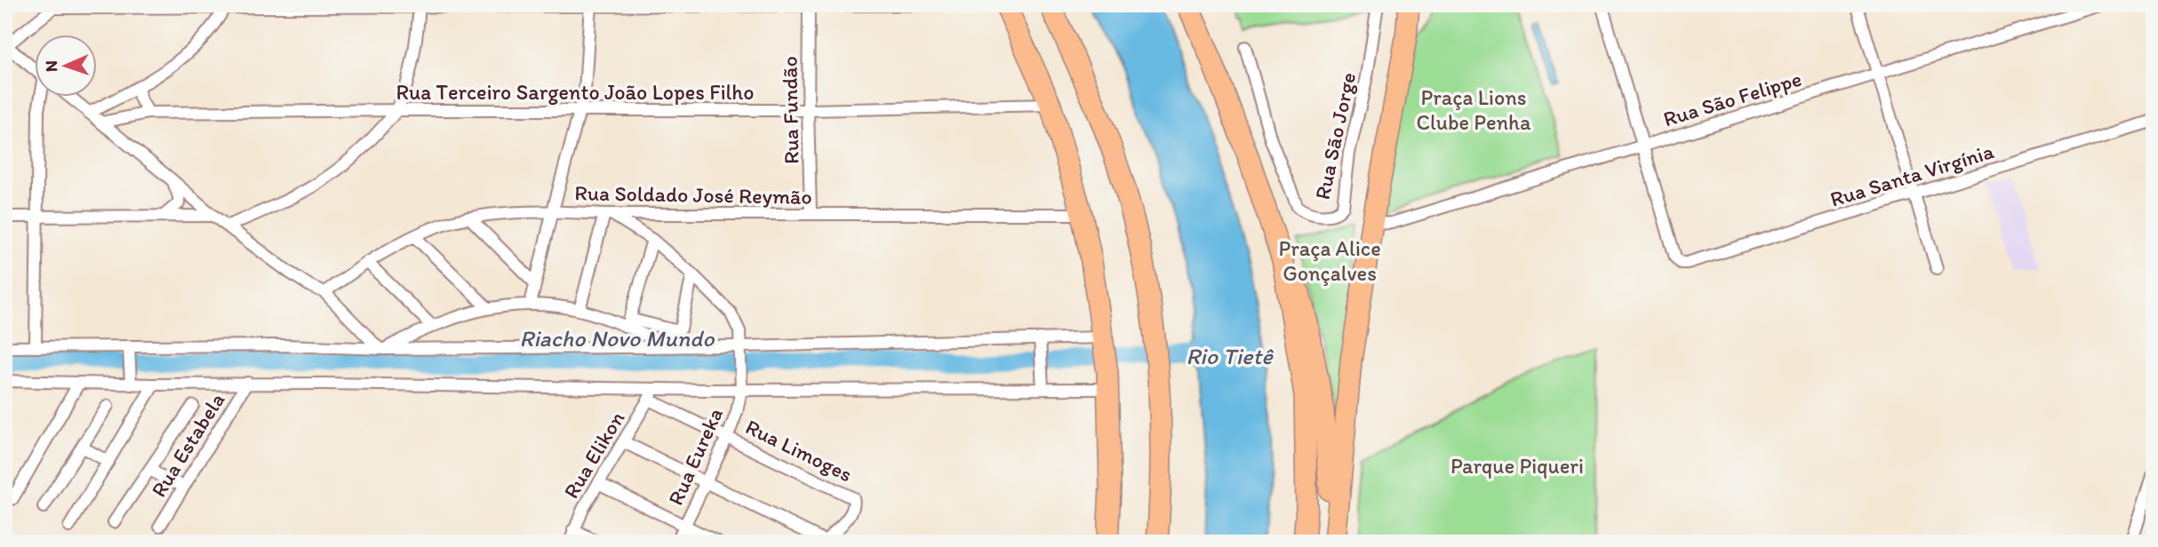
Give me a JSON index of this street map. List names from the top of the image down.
{
  "streets": {
    "street": [
      "Rua Terceiro Sargento João Lopes Filho",
      "Rua São Felippe",
      "Rua Fundão",
      "Rua São Jorge",
      "Rua Santa Virgínia",
      "Rua Soldado José Reymão",
      "Rua Estabela",
      "Rua Limoges",
      "Rua Elikon",
      "Rua Eureka"
    ]
  },
  "crossings": [
    ["Rua Terceiro Sargento João Lopes Filho", "Rua Fundão"],
    ["Rua São Felippe", "Rua Santa Virgínia"],
    ["Rua Fundão", "Rua Soldado José Reymão"],
    ["Rua Soldado José Reymão", "Rua Eureka"],
    ["Rua Limoges", "Rua Elikon"],
    ["Rua Limoges", "Rua Eureka"]
  ],
  "water": ["Riacho Novo Mundo", "Rio Tietê"],
  "parks": ["Praça Lions Clube Penha", "Praça Alice Gonçalves", "Parque Piqueri"],
  "north": "left"
}
